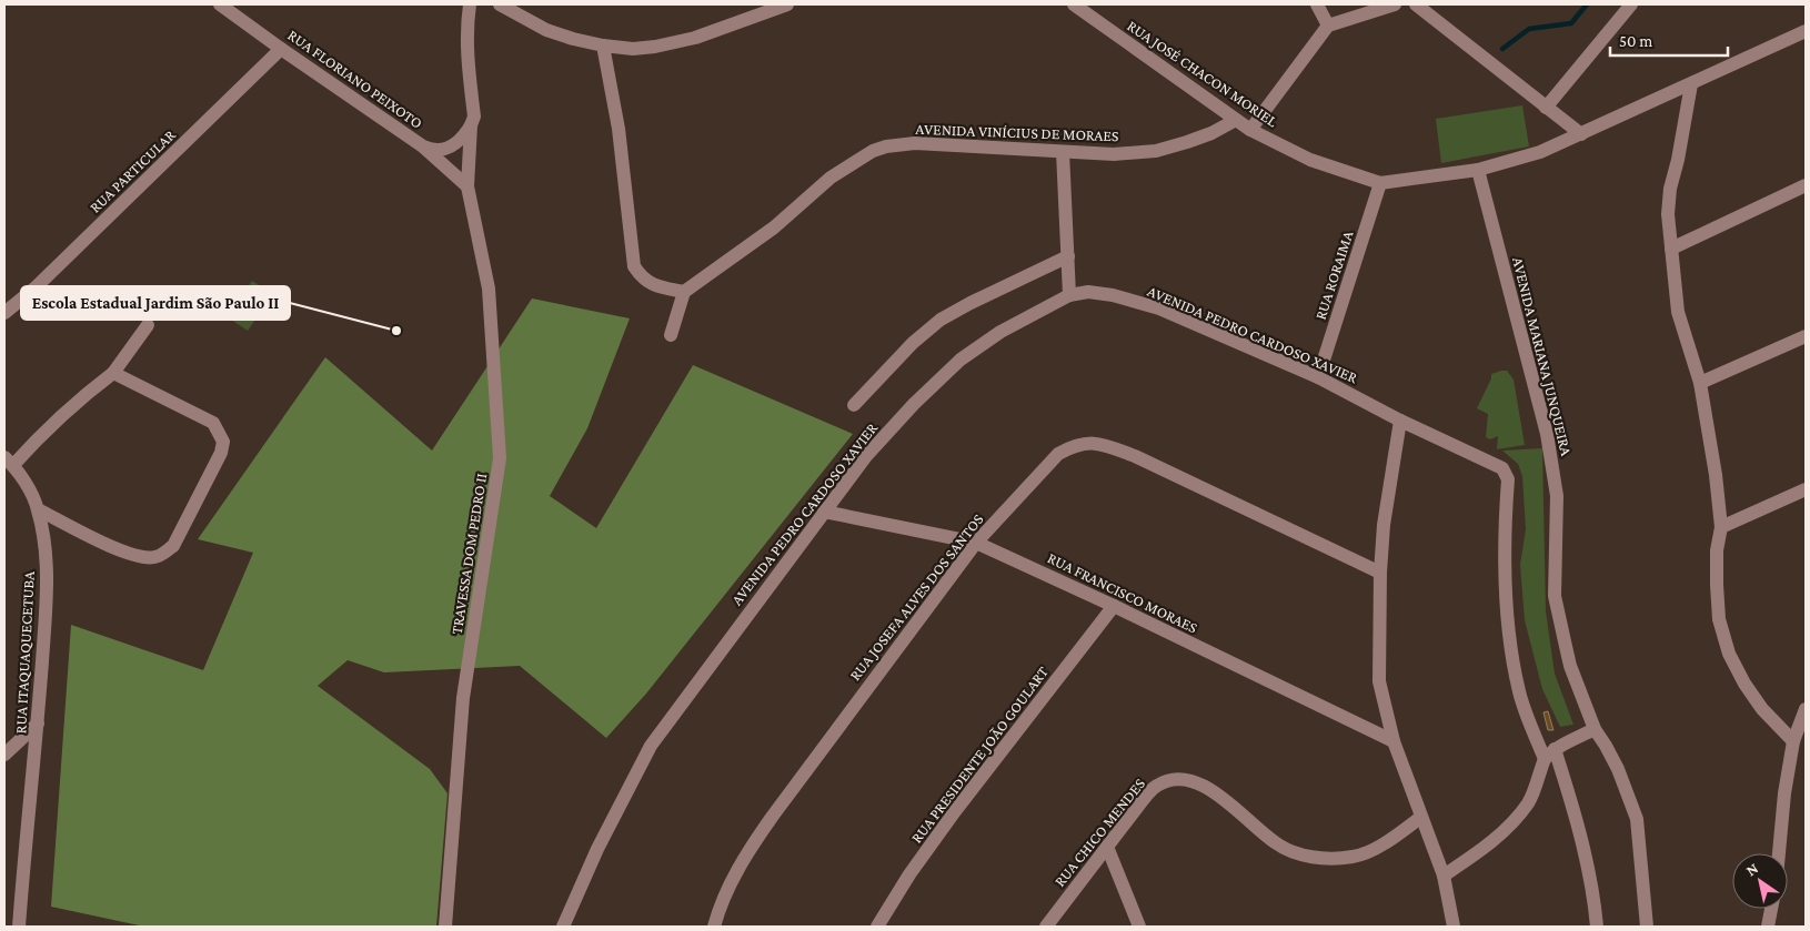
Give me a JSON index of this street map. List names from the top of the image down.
{
  "streets": {
    "street": [
      "RUA JOSÉ CHACON MORIEL",
      "RUA FLORIANO PEIXOTO",
      "AVENIDA VINÍCIUS DE MORAES",
      "RUA PARTICULAR",
      "RUA RORAIMA",
      "AVENIDA PEDRO CARDOSO XAVIER",
      "AVENIDA MARIANA JUNQUEIRA",
      "TRAVESSA DOM PEDRO II",
      "RUA FRANCISCO MORAES",
      "RUA JOSEFA ALVES DOS SANTOS",
      "RUA ITAQUAQUECETUBA",
      "RUA PRESIDENTE JOÃO GOULART",
      "RUA CHICO MENDES"
    ]
  },
  "crossings": [
    ["RUA JOSÉ CHACON MORIEL", "AVENIDA VINÍCIUS DE MORAES"],
    ["RUA JOSÉ CHACON MORIEL", "RUA RORAIMA"],
    ["RUA JOSÉ CHACON MORIEL", "AVENIDA MARIANA JUNQUEIRA"],
    ["RUA FLORIANO PEIXOTO", "RUA PARTICULAR"],
    ["RUA FLORIANO PEIXOTO", "TRAVESSA DOM PEDRO II"],
    ["RUA RORAIMA", "AVENIDA PEDRO CARDOSO XAVIER"],
    ["AVENIDA PEDRO CARDOSO XAVIER", "RUA FRANCISCO MORAES"],
    ["RUA FRANCISCO MORAES", "RUA JOSEFA ALVES DOS SANTOS"],
    ["RUA FRANCISCO MORAES", "RUA PRESIDENTE JOÃO GOULART"]
  ],
  "places": ["Escola Estadual Jardim São Paulo II"],
  "scale_bar": "50 m",
  "north": "top left"
}
